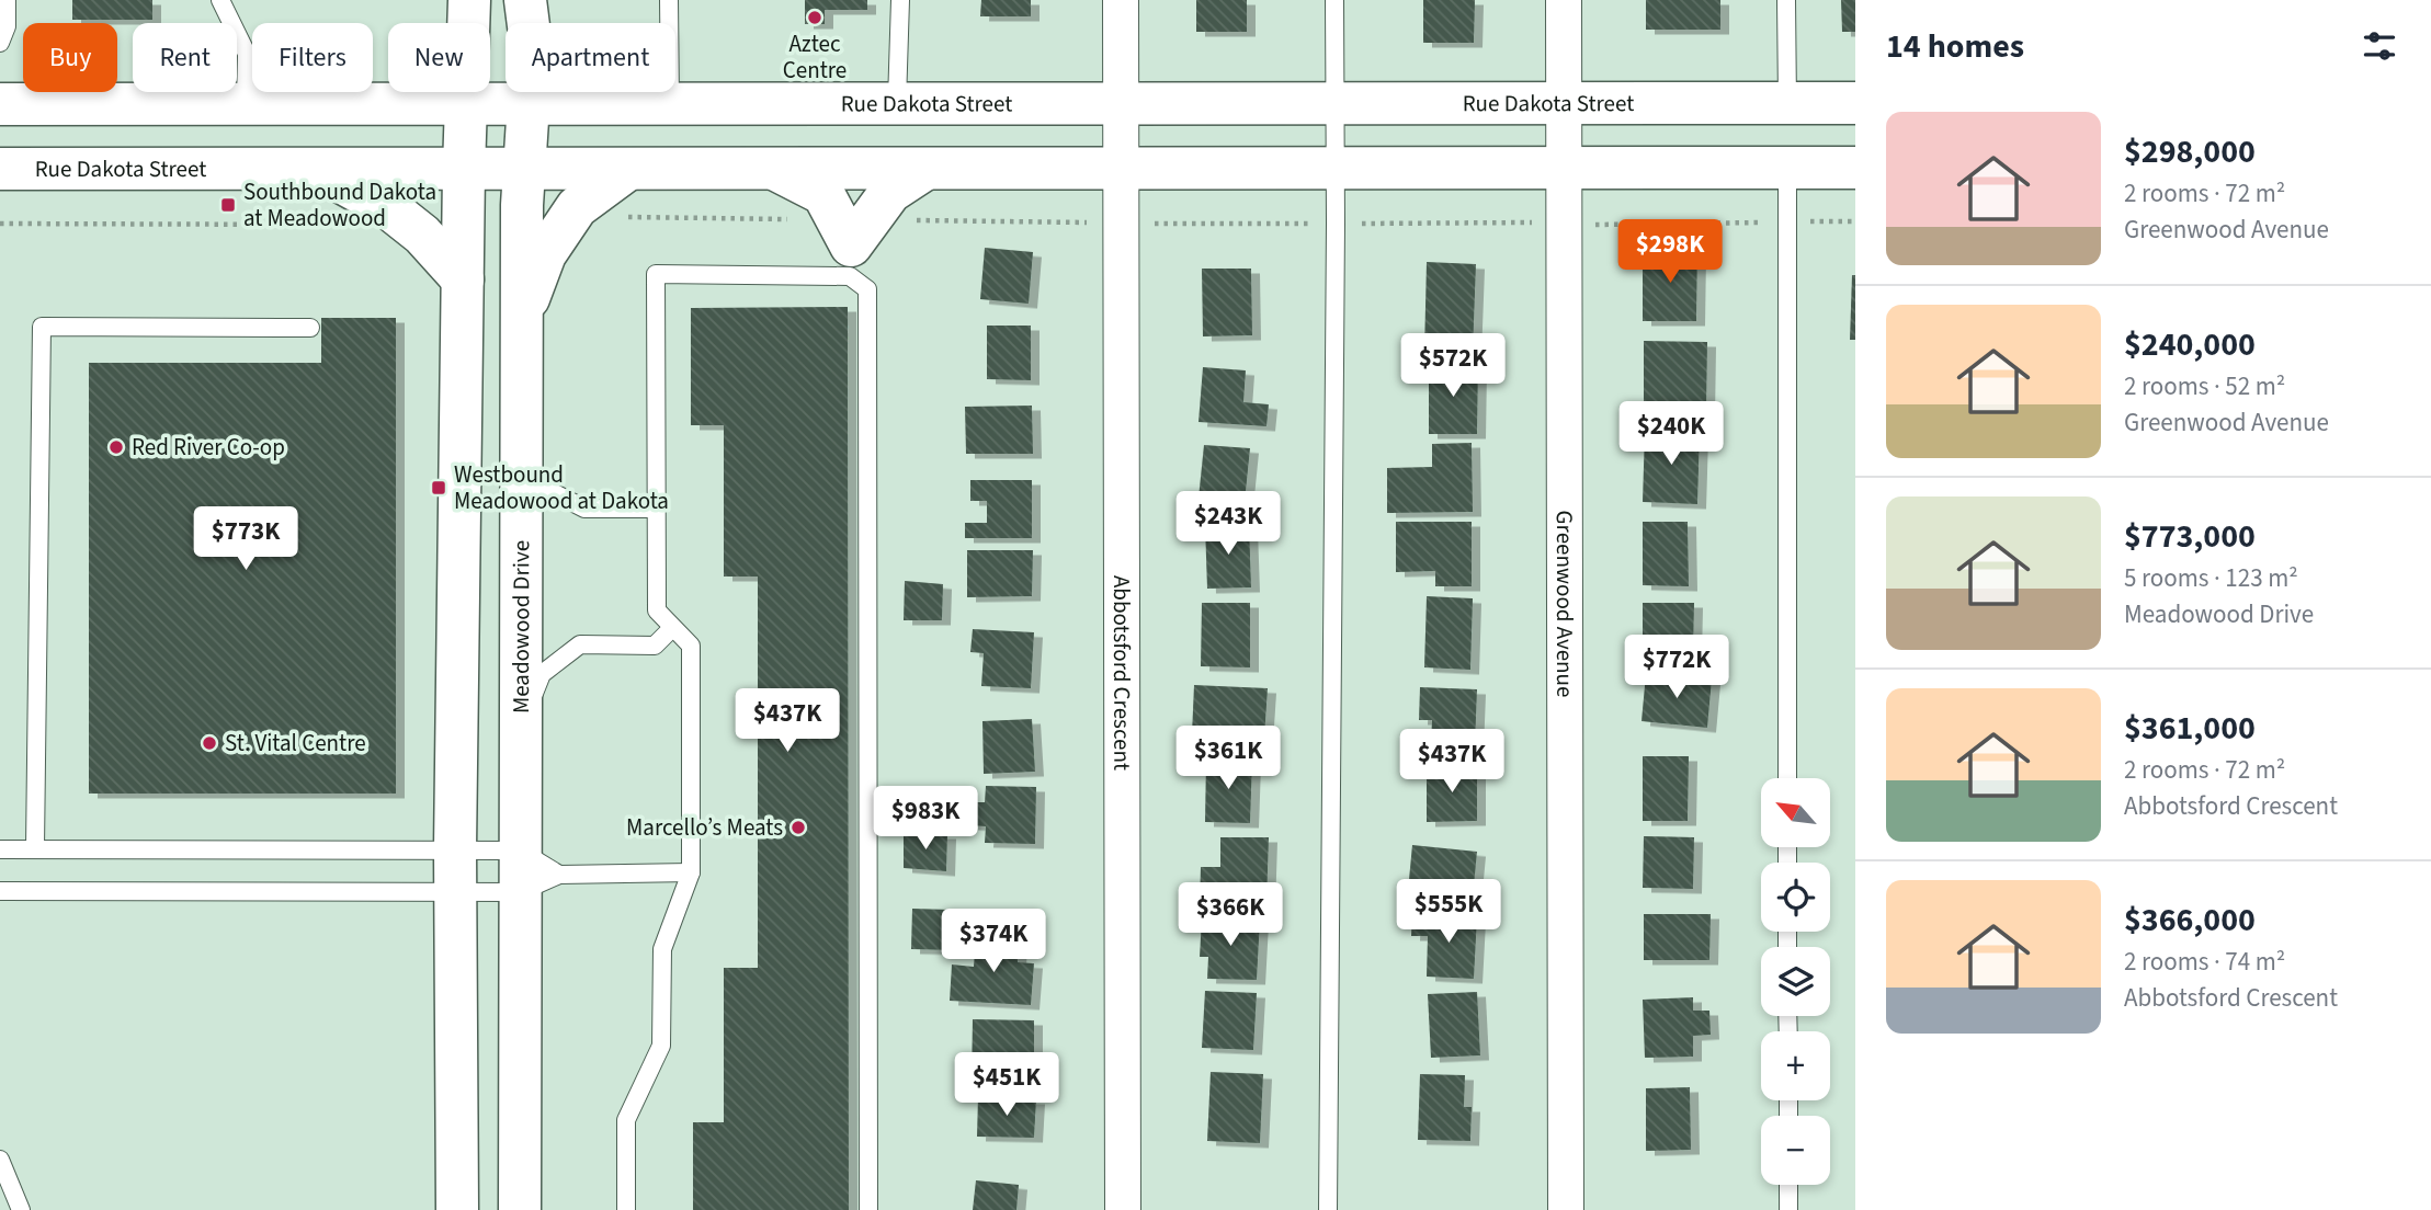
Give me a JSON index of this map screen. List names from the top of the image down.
{
  "streets": {
    "main road": ["Rue Dakota Street", "Meadowood Drive"],
    "street": ["Greenwood Avenue", "Abbotsford Crescent"]
  },
  "crossings": [
    ["Rue Dakota Street", "Greenwood Avenue"],
    ["Rue Dakota Street", "Meadowood Drive"],
    ["Rue Dakota Street", "Abbotsford Crescent"]
  ],
  "places": {
    "other": [
      "Aztec Centre",
      "Red River Co-op",
      "St. Vital Centre",
      "Marcello’s Meats"
    ],
    "transit": ["Southbound Dakota at Meadowood", "Westbound Meadowood at Dakota"]
  },
  "north": "top left",
  "page": {
    "heading": "14 homes",
    "chip": [
      "Buy",
      "Rent",
      "Filters",
      "New",
      "Apartment"
    ],
    "list": [
      {
        "name": "$298,000",
        "note": "2 rooms · 72 m² · Greenwood Avenue"
      },
      {
        "name": "$240,000",
        "note": "2 rooms · 52 m² · Greenwood Avenue"
      },
      {
        "name": "$773,000",
        "note": "5 rooms · 123 m² · Meadowood Drive"
      },
      {
        "name": "$361,000",
        "note": "2 rooms · 72 m² · Abbotsford Crescent"
      },
      {
        "name": "$366,000",
        "note": "2 rooms · 74 m² · Abbotsford Crescent"
      }
    ],
    "price": [
      "$298K",
      "$572K",
      "$240K",
      "$243K",
      "$773K",
      "$772K",
      "$437K",
      "$361K",
      "$437K",
      "$983K",
      "$555K",
      "$366K",
      "$374K",
      "$451K"
    ],
    "map_buttons": ["+", "−"]
  }
}
